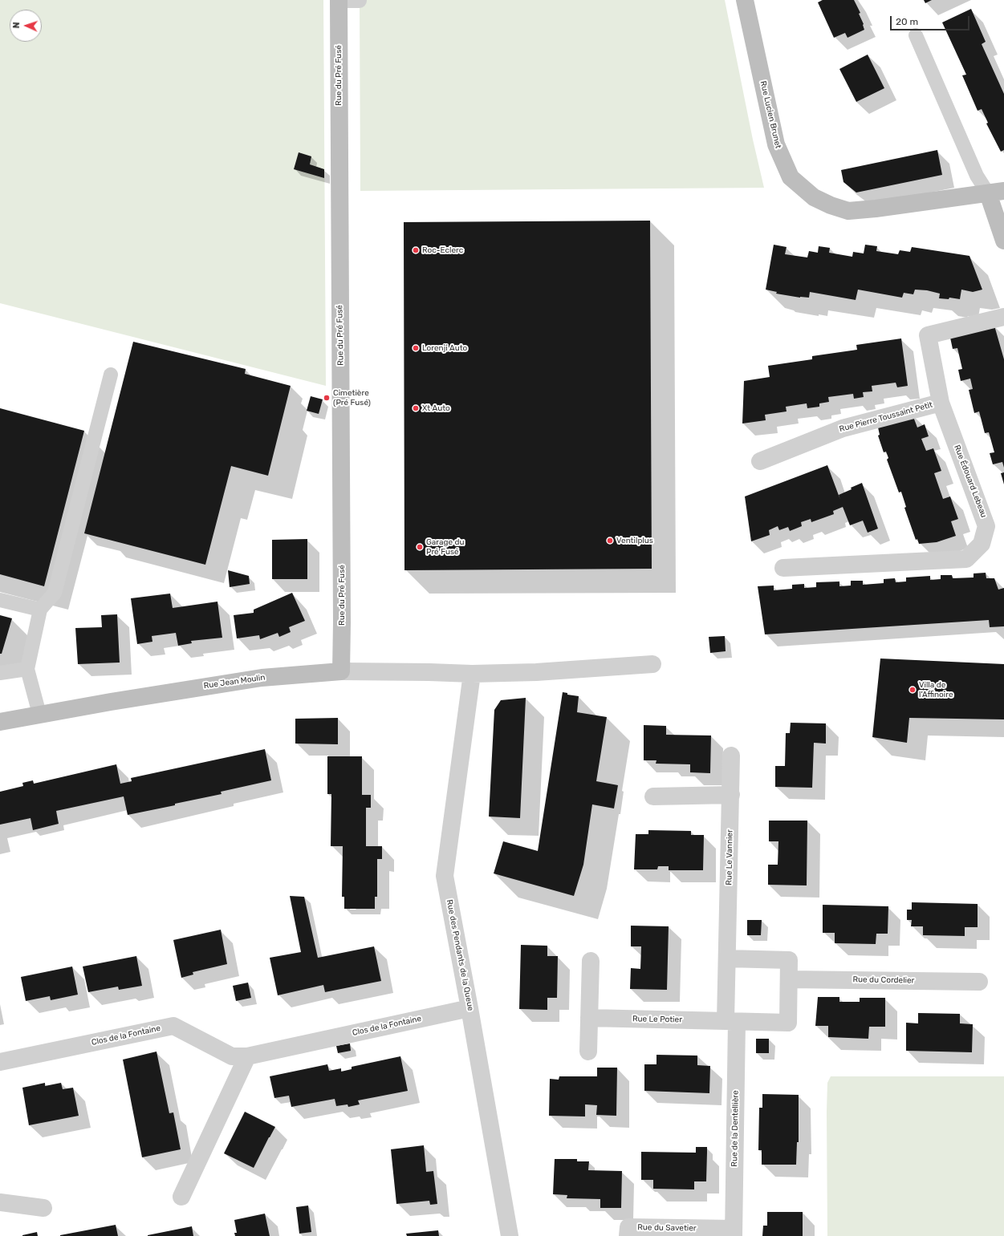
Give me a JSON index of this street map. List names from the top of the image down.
{
  "streets": {
    "street": [
      "Rue du Pré Fusé",
      "Rue Lucien Brunet",
      "Rue Pierre Toussaint Petit",
      "Rue Édouard Lebeau",
      "Rue Jean Moulin",
      "Rue Le Vannier",
      "Rue des Pendants de la Queue",
      "Rue du Cordelier",
      "Rue Le Potier",
      "Clos de la Fontaine",
      "Rue de la Dentellière",
      "Rue du Savetier"
    ]
  },
  "crossings": [
    ["Rue du Pré Fusé", "Rue Jean Moulin"],
    ["Rue Pierre Toussaint Petit", "Rue Édouard Lebeau"],
    ["Rue Jean Moulin", "Rue des Pendants de la Queue"],
    ["Rue Le Vannier", "Rue Le Potier"],
    ["Rue Le Vannier", "Rue de la Dentellière"],
    ["Rue des Pendants de la Queue", "Clos de la Fontaine"],
    ["Rue du Cordelier", "Rue Le Potier"],
    ["Rue Le Potier", "Rue de la Dentellière"],
    ["Rue de la Dentellière", "Rue du Savetier"]
  ],
  "places": [
    "Roc-Eclerc",
    "Lorenji Auto",
    "Cimetière (Pré Fusé)",
    "Xt Auto",
    "Ventilplus",
    "Garage du Pré Fusé",
    "Villa de l'Affinoire"
  ],
  "scale_bar": "20 m",
  "north": "left"
}
